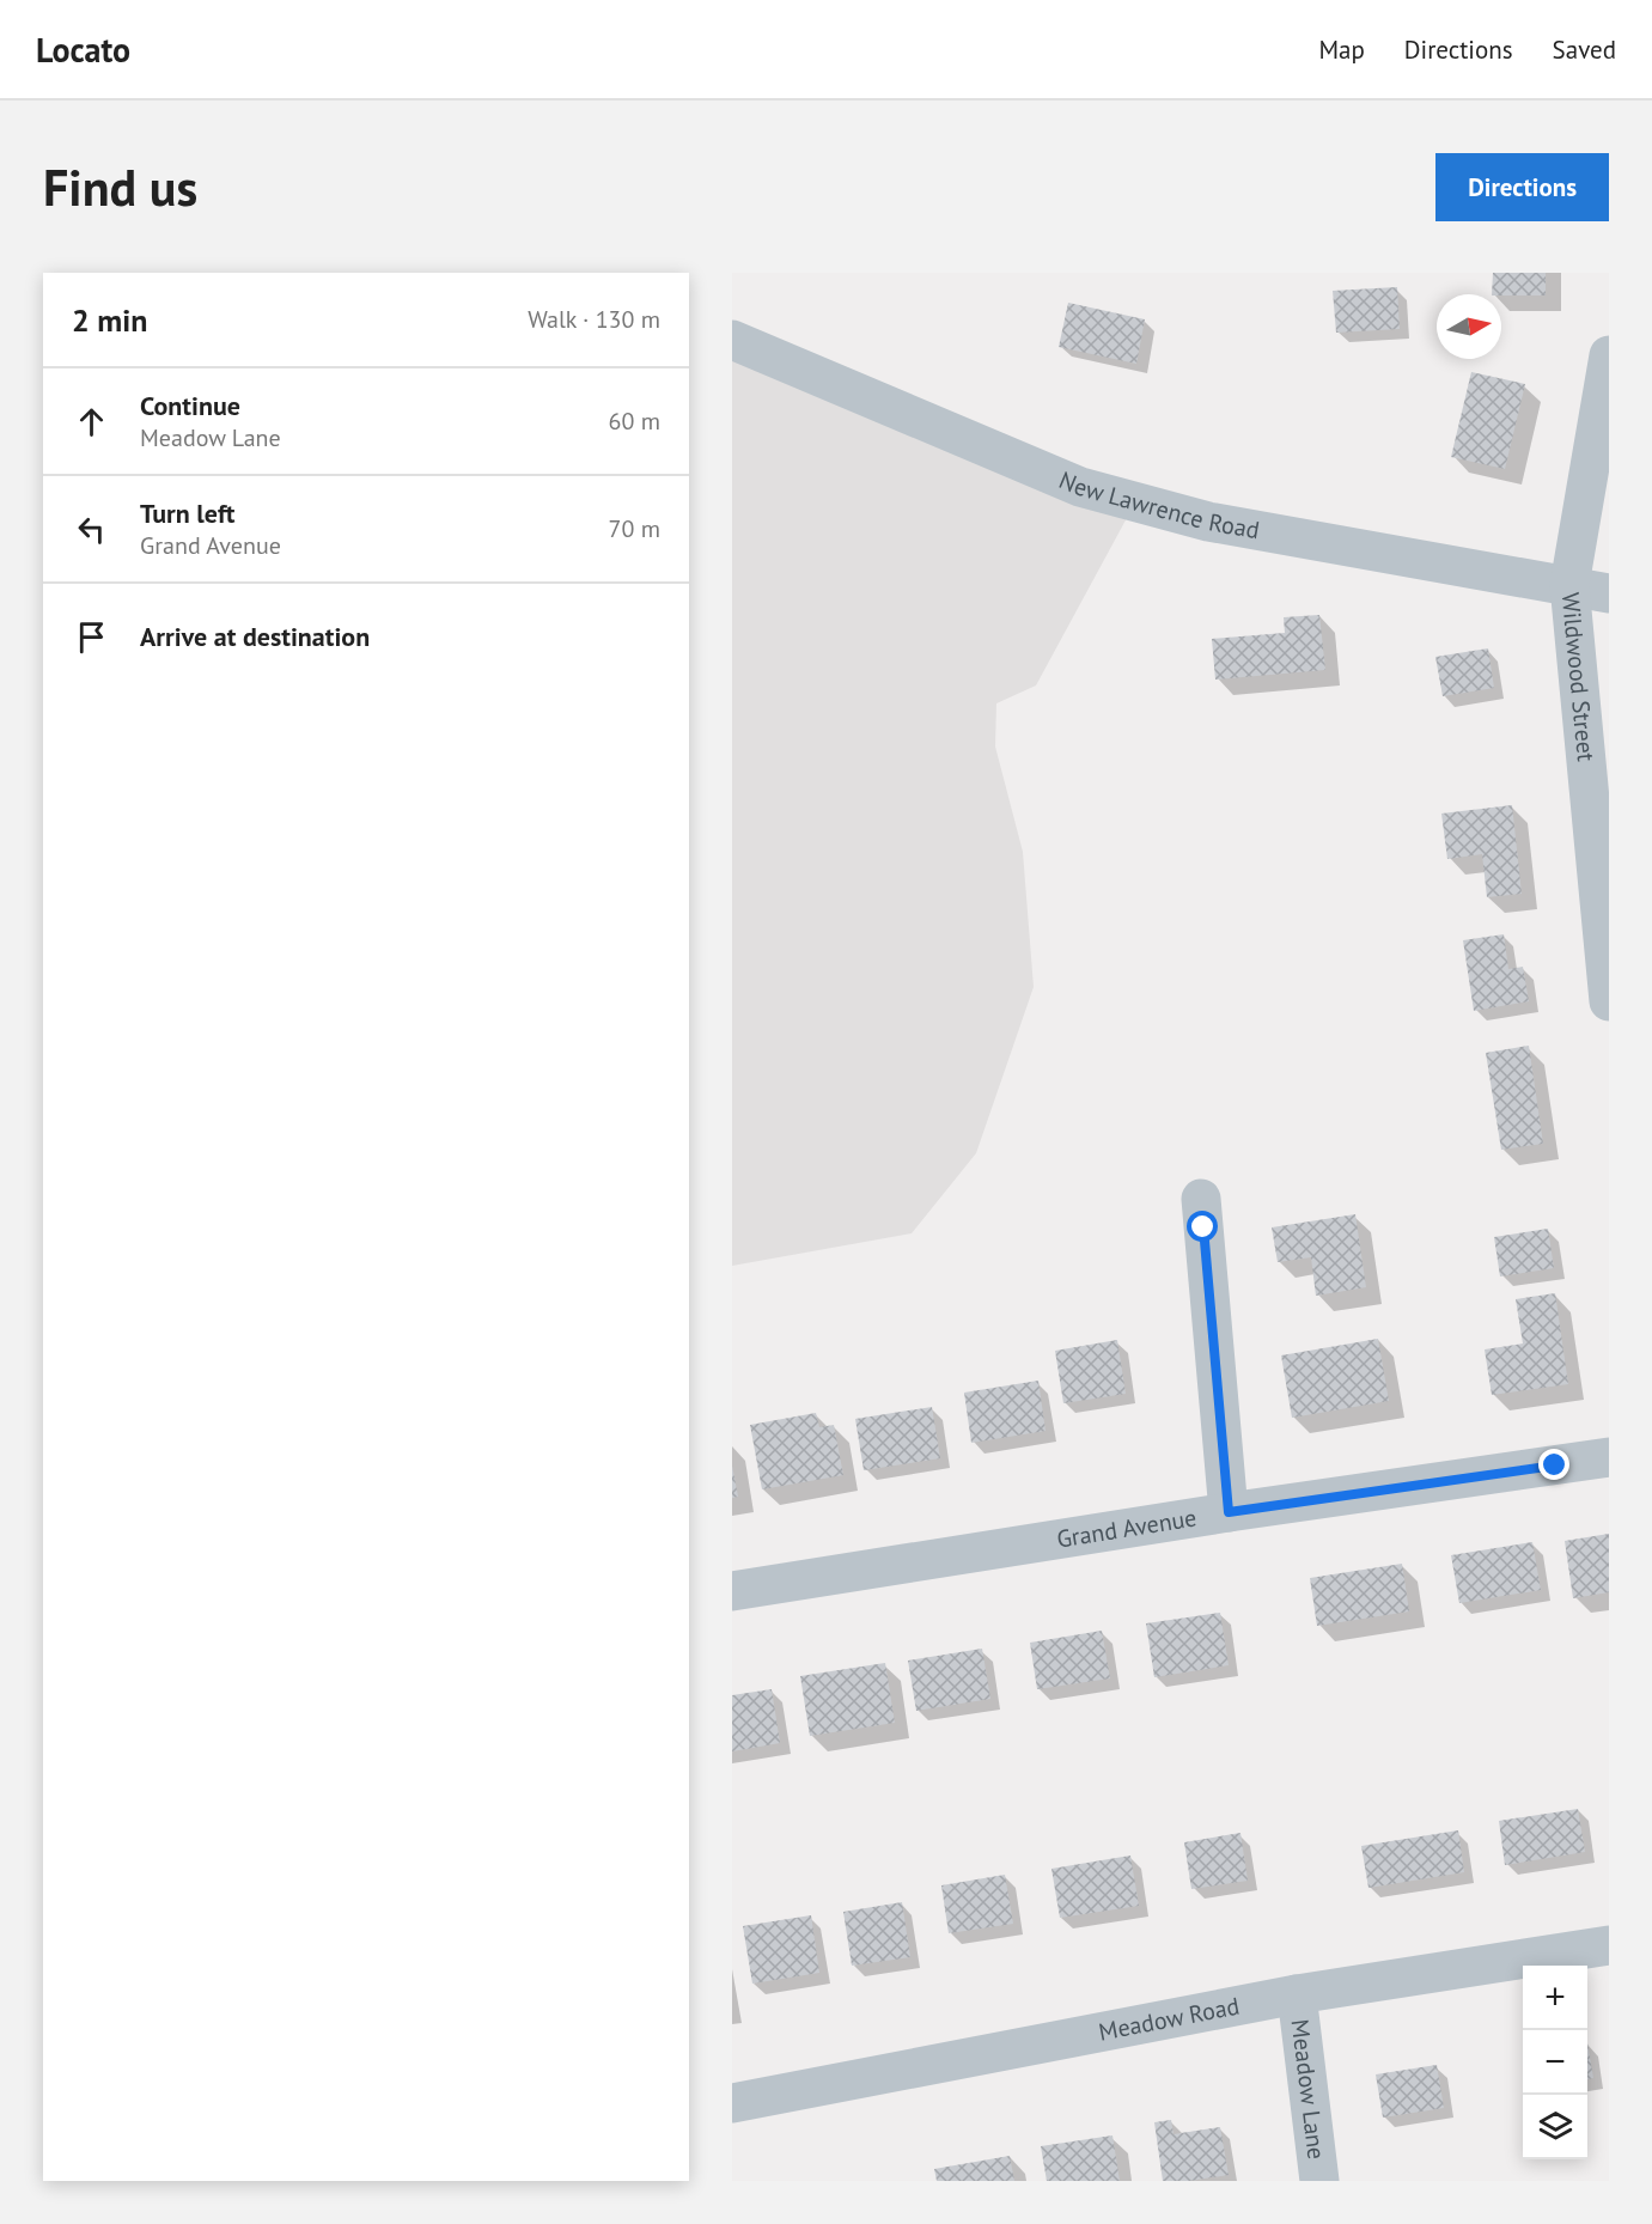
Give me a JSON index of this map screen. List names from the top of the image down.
{
  "streets": {
    "street": [
      "New Lawrence Road",
      "Wildwood Street",
      "Grand Avenue",
      "Meadow Road",
      "Meadow Lane"
    ]
  },
  "crossings": [
    ["New Lawrence Road", "Wildwood Street"],
    ["Meadow Road", "Meadow Lane"]
  ],
  "north": "right",
  "page": {
    "header": "Locato",
    "nav": ["Map", "Directions", "Saved"],
    "buttons": "Directions",
    "title": "Find us",
    "heading": ["2 min", "Walk · 130 m"],
    "list": [
      ["Continue", "Meadow Lane", "60 m"],
      ["Turn left", "Grand Avenue", "70 m"],
      "Arrive at destination"
    ],
    "map_buttons": ["+", "−"]
  }
}
